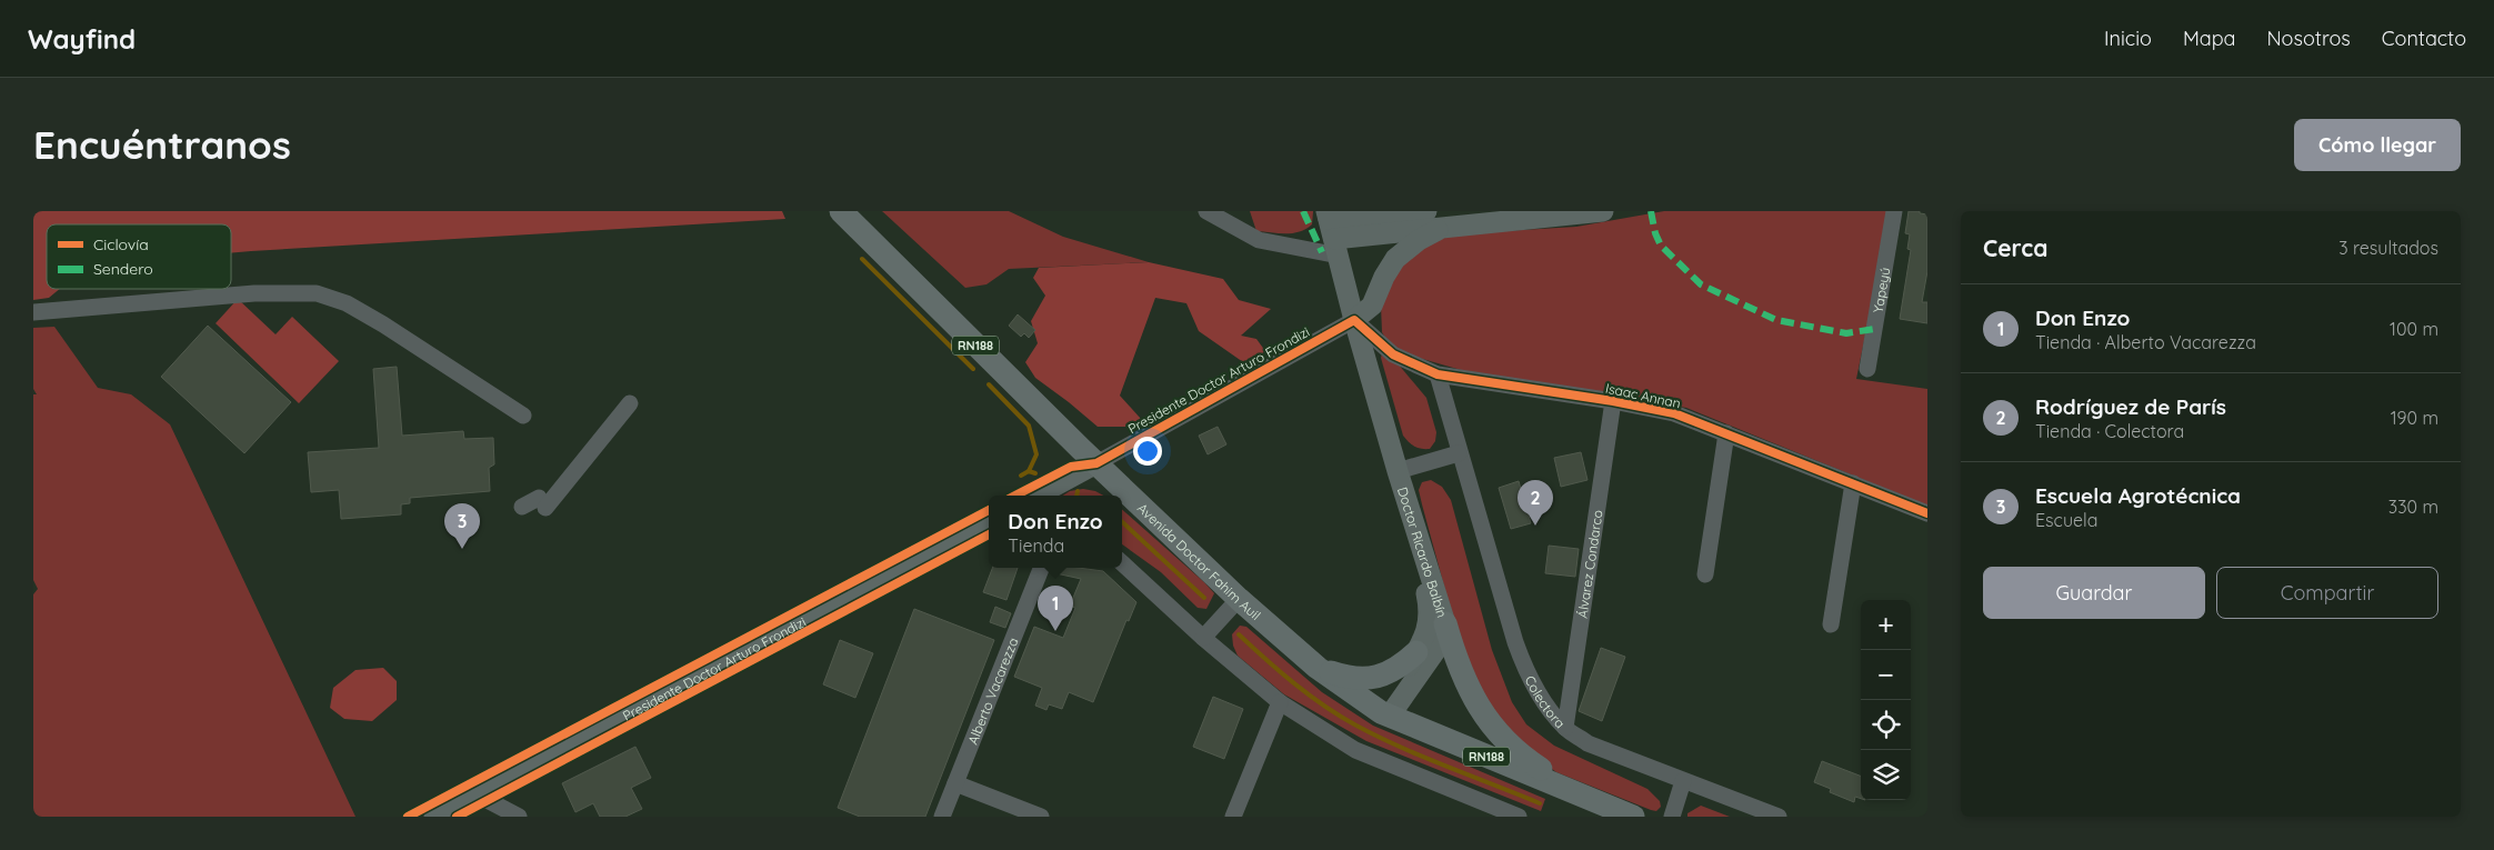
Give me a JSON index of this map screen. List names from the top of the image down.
{
  "streets": {
    "highway": ["RN188", "Avenida Doctor Fahim Auil"],
    "main road": ["Presidente Doctor Arturo Frondizi", "Doctor Ricardo Balbín"],
    "street": [
      "Yapeyú",
      "Isaac Annan",
      "Álvarez Condarco",
      "Alberto Vacarezza",
      "Colectora"
    ]
  },
  "crossings": [
    ["RN188", "Doctor Ricardo Balbín"],
    ["RN188", "Avenida Doctor Fahim Auil"],
    ["Presidente Doctor Arturo Frondizi", "Isaac Annan"],
    ["Presidente Doctor Arturo Frondizi", "Doctor Ricardo Balbín"],
    ["Presidente Doctor Arturo Frondizi", "Avenida Doctor Fahim Auil"],
    ["Isaac Annan", "Doctor Ricardo Balbín"],
    ["Isaac Annan", "Álvarez Condarco"],
    ["Isaac Annan", "Colectora"],
    ["Doctor Ricardo Balbín", "Avenida Doctor Fahim Auil"],
    ["Álvarez Condarco", "Colectora"]
  ],
  "legend": ["Ciclovía", "Sendero"],
  "page": {
    "header": "Wayfind",
    "nav": [
      "Inicio",
      "Mapa",
      "Nosotros",
      "Contacto"
    ],
    "buttons": [
      "Cómo llegar",
      ["Guardar", "Compartir"]
    ],
    "title": "Encuéntranos",
    "heading": ["Cerca", "3 resultados"],
    "list": [
      {
        "mark": "1",
        "name": "Don Enzo",
        "note": "Tienda · Alberto Vacarezza",
        "value": "100 m"
      },
      {
        "mark": "2",
        "name": "Rodríguez de París",
        "note": "Tienda · Colectora",
        "value": "190 m"
      },
      {
        "mark": "3",
        "name": "Escuela Agrotécnica",
        "note": "Escuela",
        "value": "330 m"
      }
    ],
    "pins": ["2", "3", "1"],
    "popup": ["Don Enzo", "Tienda"],
    "map_buttons": ["+", "−"]
  }
}
